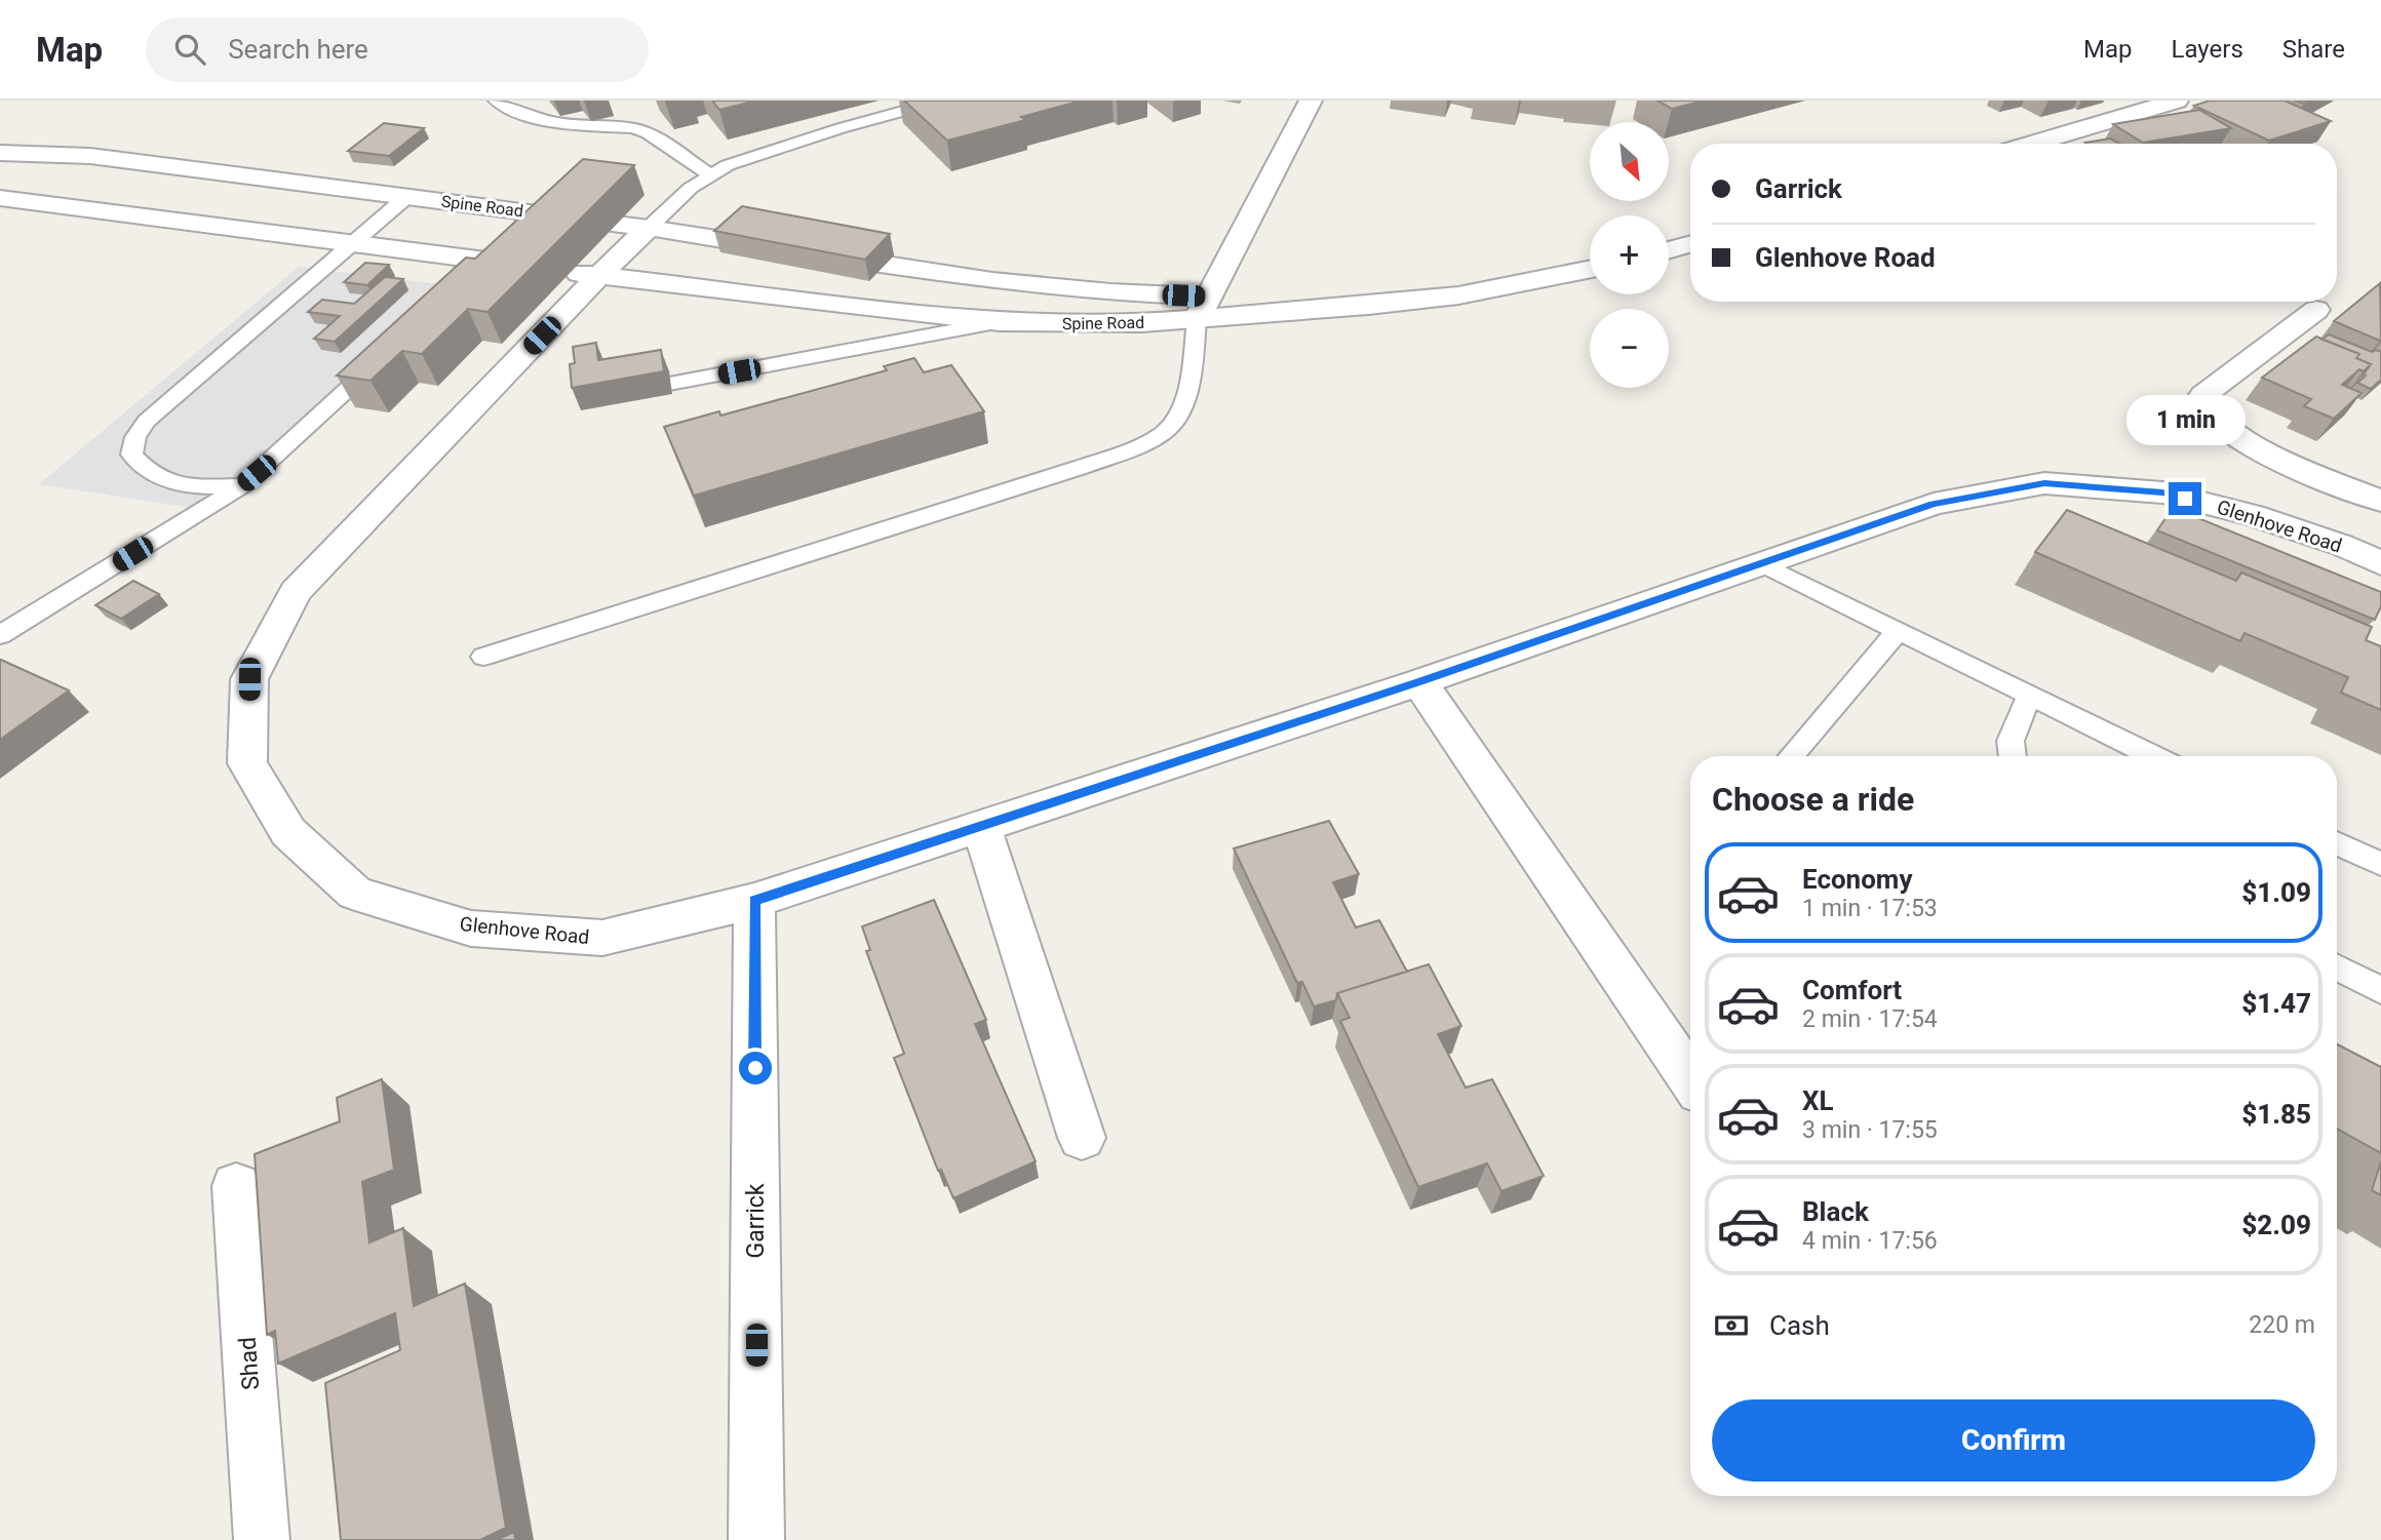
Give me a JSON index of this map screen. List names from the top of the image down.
{
  "streets": {
    "street": [
      "Spine Road",
      "Glenhove Road",
      "Garrick",
      "Shad"
    ]
  },
  "crossings": [
    ["Spine Road", "Glenhove Road"],
    ["Glenhove Road", "Garrick"]
  ],
  "north": "bottom right",
  "page": {
    "header": "Map",
    "search": "Search here",
    "nav": ["Map", "Layers", "Share"],
    "map_buttons": ["+", "−"],
    "banner": ["Garrick", "Glenhove Road"],
    "bubble": "1 min",
    "heading": "Choose a ride",
    "list": [
      {
        "name": "Economy",
        "note": "1 min · 17:53",
        "value": "$1.09"
      },
      {
        "name": "Comfort",
        "note": "2 min · 17:54",
        "value": "$1.47"
      },
      {
        "name": "XL",
        "note": "3 min · 17:55",
        "value": "$1.85"
      },
      {
        "name": "Black",
        "note": "4 min · 17:56",
        "value": "$2.09"
      }
    ],
    "pay": ["Cash", "220 m"],
    "buttons": "Confirm"
  }
}
